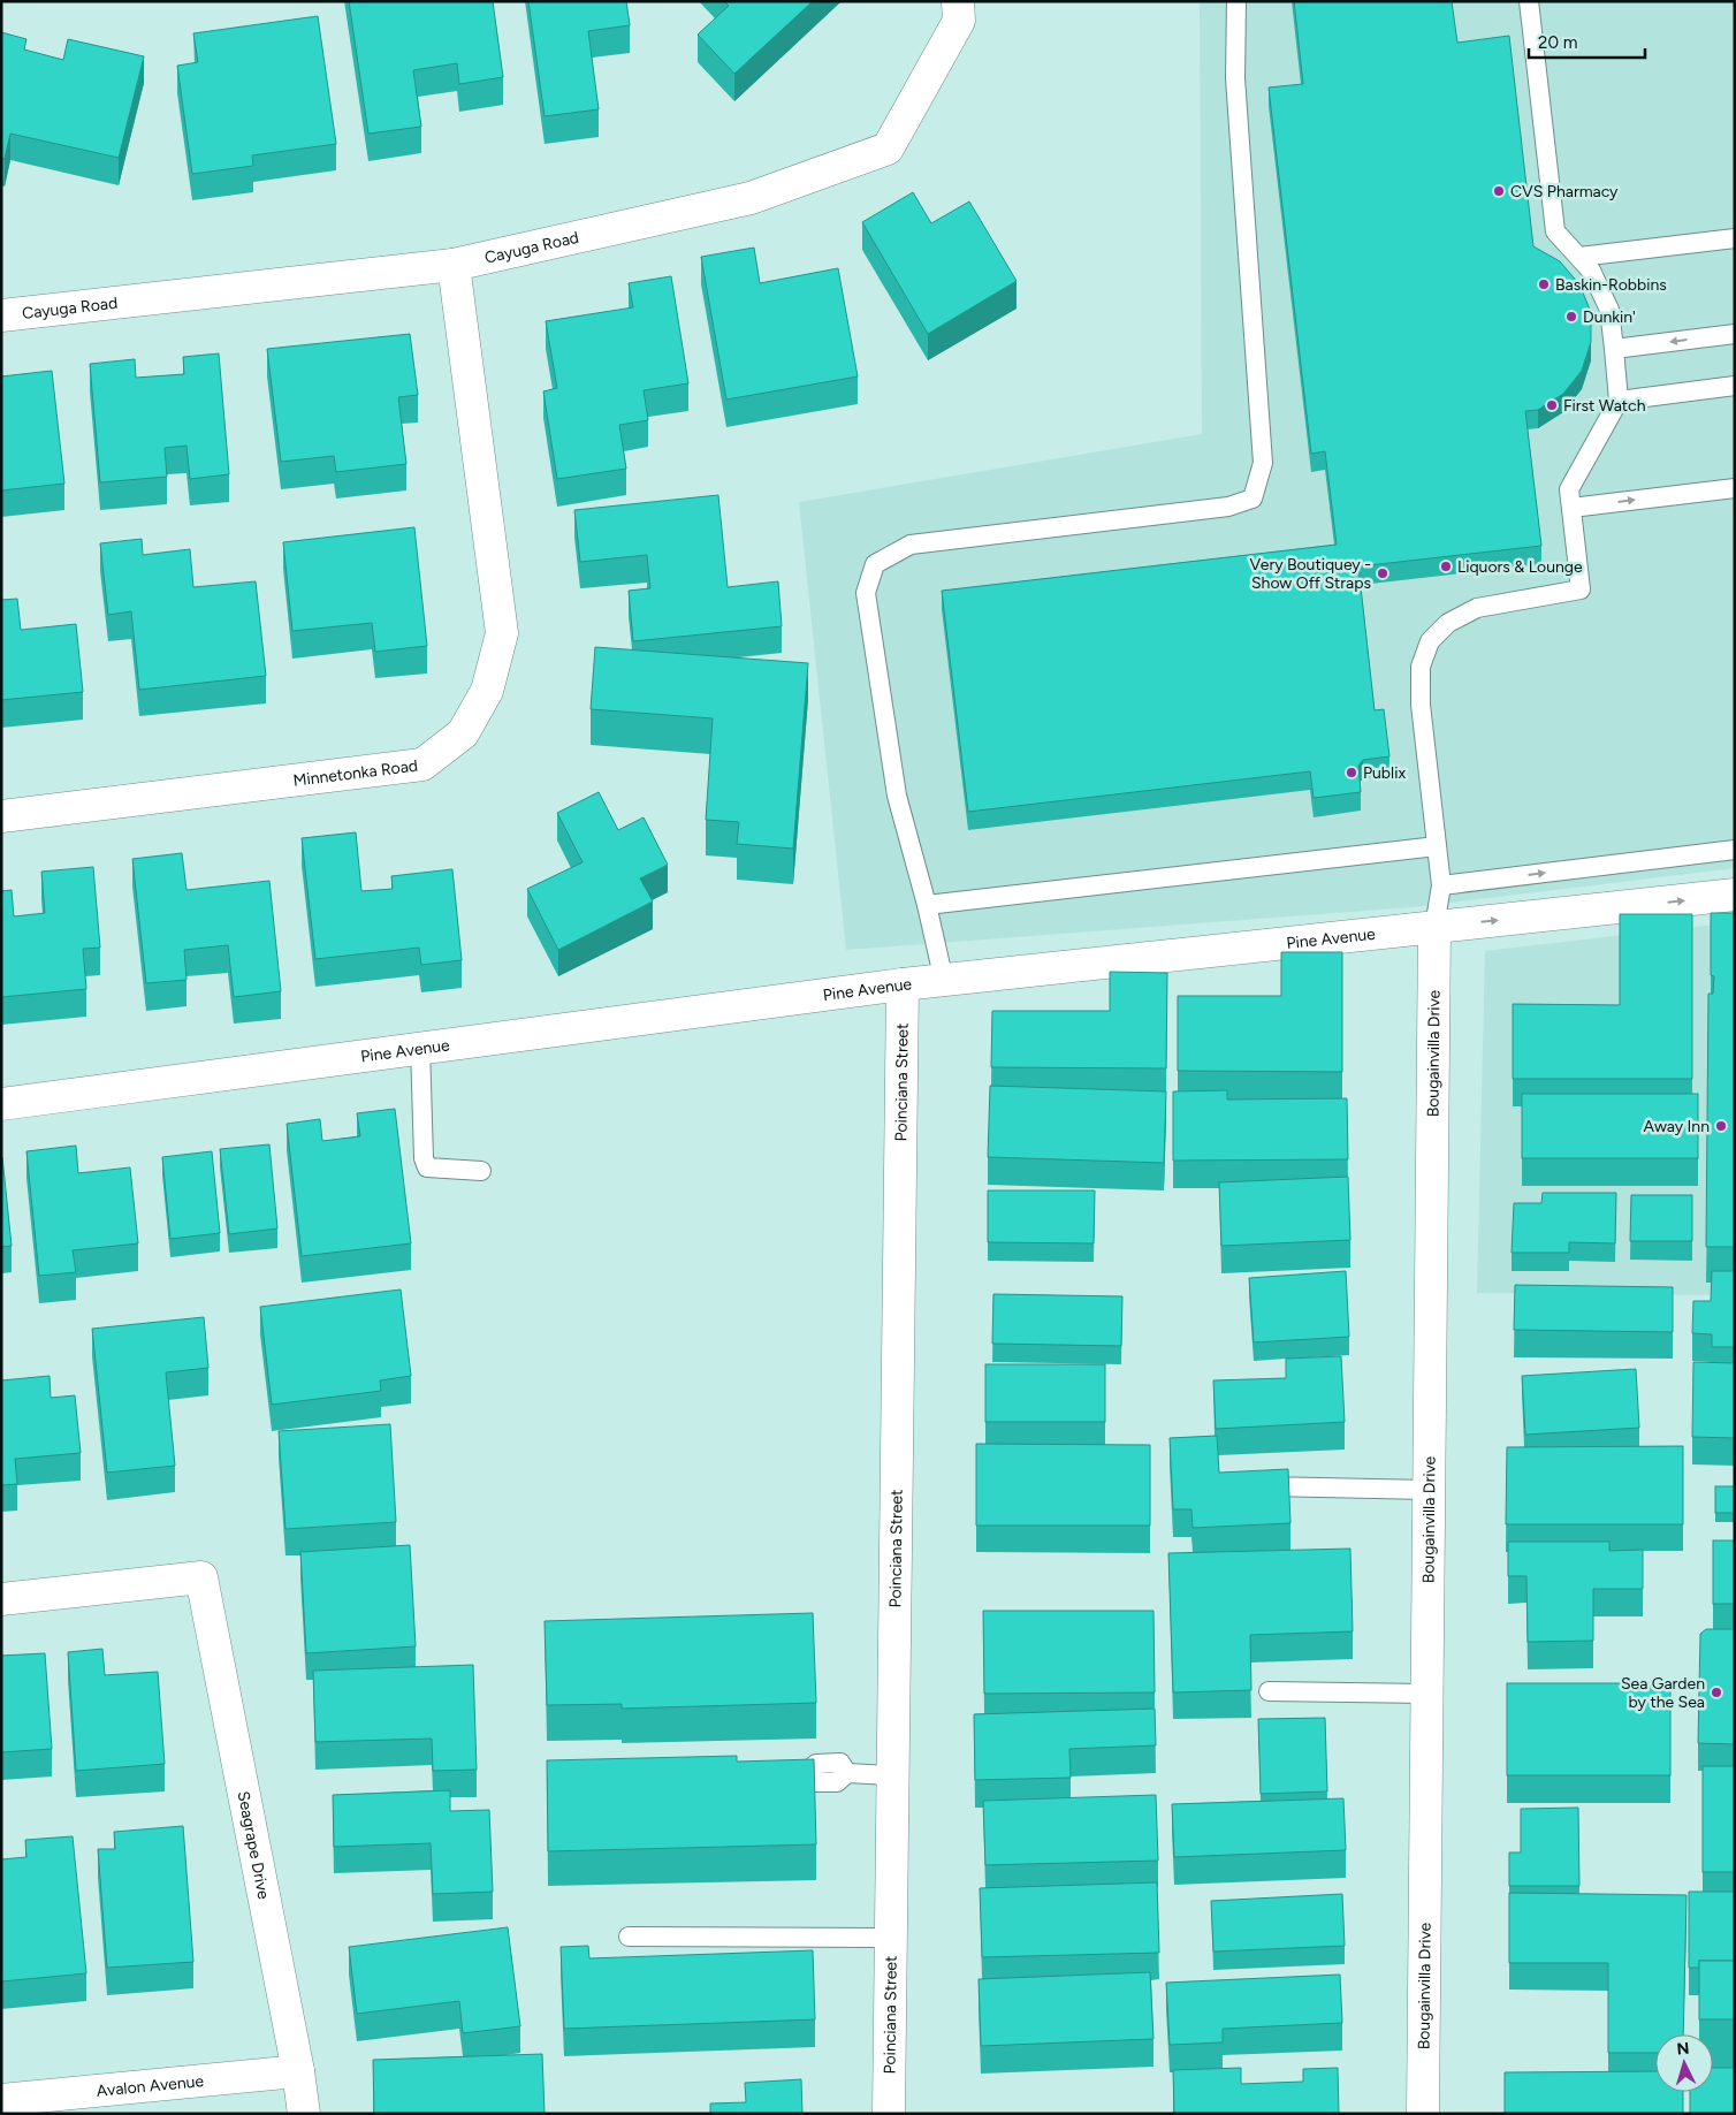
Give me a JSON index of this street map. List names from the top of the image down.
{
  "streets": {
    "street": [
      "Cayuga Road",
      "Minnetonka Road",
      "Pine Avenue",
      "Bougainvilla Drive",
      "Poinciana Street",
      "Seagrape Drive",
      "Avalon Avenue"
    ]
  },
  "crossings": [
    ["Cayuga Road", "Minnetonka Road"],
    ["Pine Avenue", "Bougainvilla Drive"],
    ["Pine Avenue", "Poinciana Street"],
    ["Seagrape Drive", "Avalon Avenue"]
  ],
  "places": [
    "CVS Pharmacy",
    "Baskin-Robbins",
    "Dunkin'",
    "First Watch",
    "Liquors & Lounge",
    "Very Boutiquey - Show Off Straps",
    "Publix",
    "Away Inn",
    "Sea Garden by the Sea"
  ],
  "scale_bar": "20 m",
  "north": "top"
}
